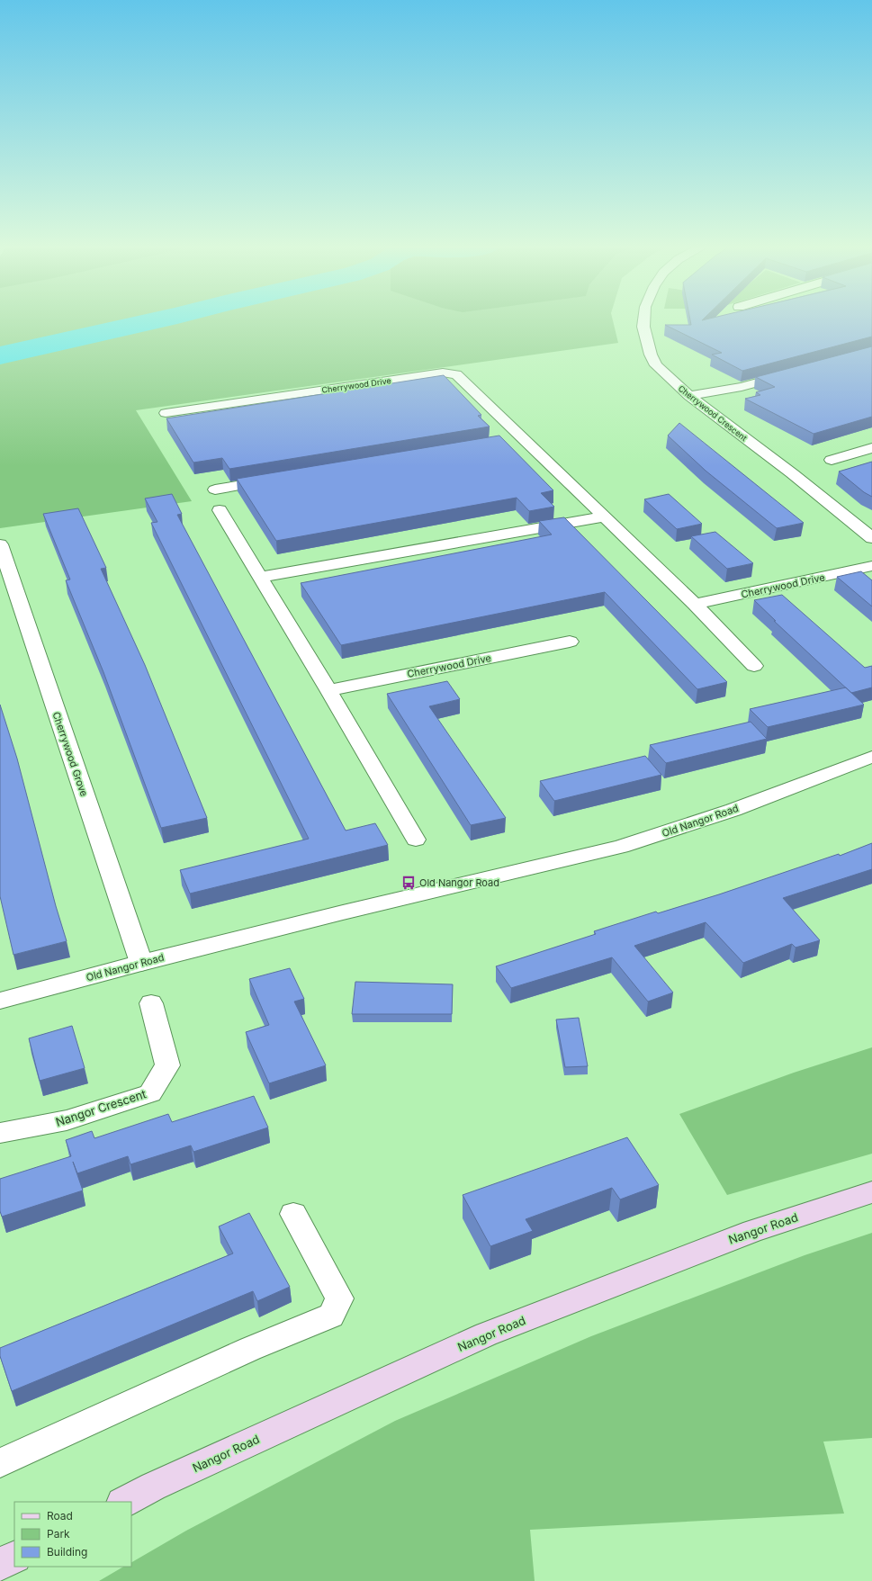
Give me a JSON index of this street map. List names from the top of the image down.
{
  "streets": {
    "main road": ["Nangor Road"],
    "street": [
      "Cherrywood Drive",
      "Cherrywood Crescent",
      "Cherrywood Grove",
      "Old Nangor Road",
      "Nangor Crescent"
    ]
  },
  "crossings": [
    ["Cherrywood Grove", "Old Nangor Road"]
  ],
  "places": {
    "bus stop": ["Old Nangor Road"]
  },
  "legend": ["Road", "Park", "Building"]
}
